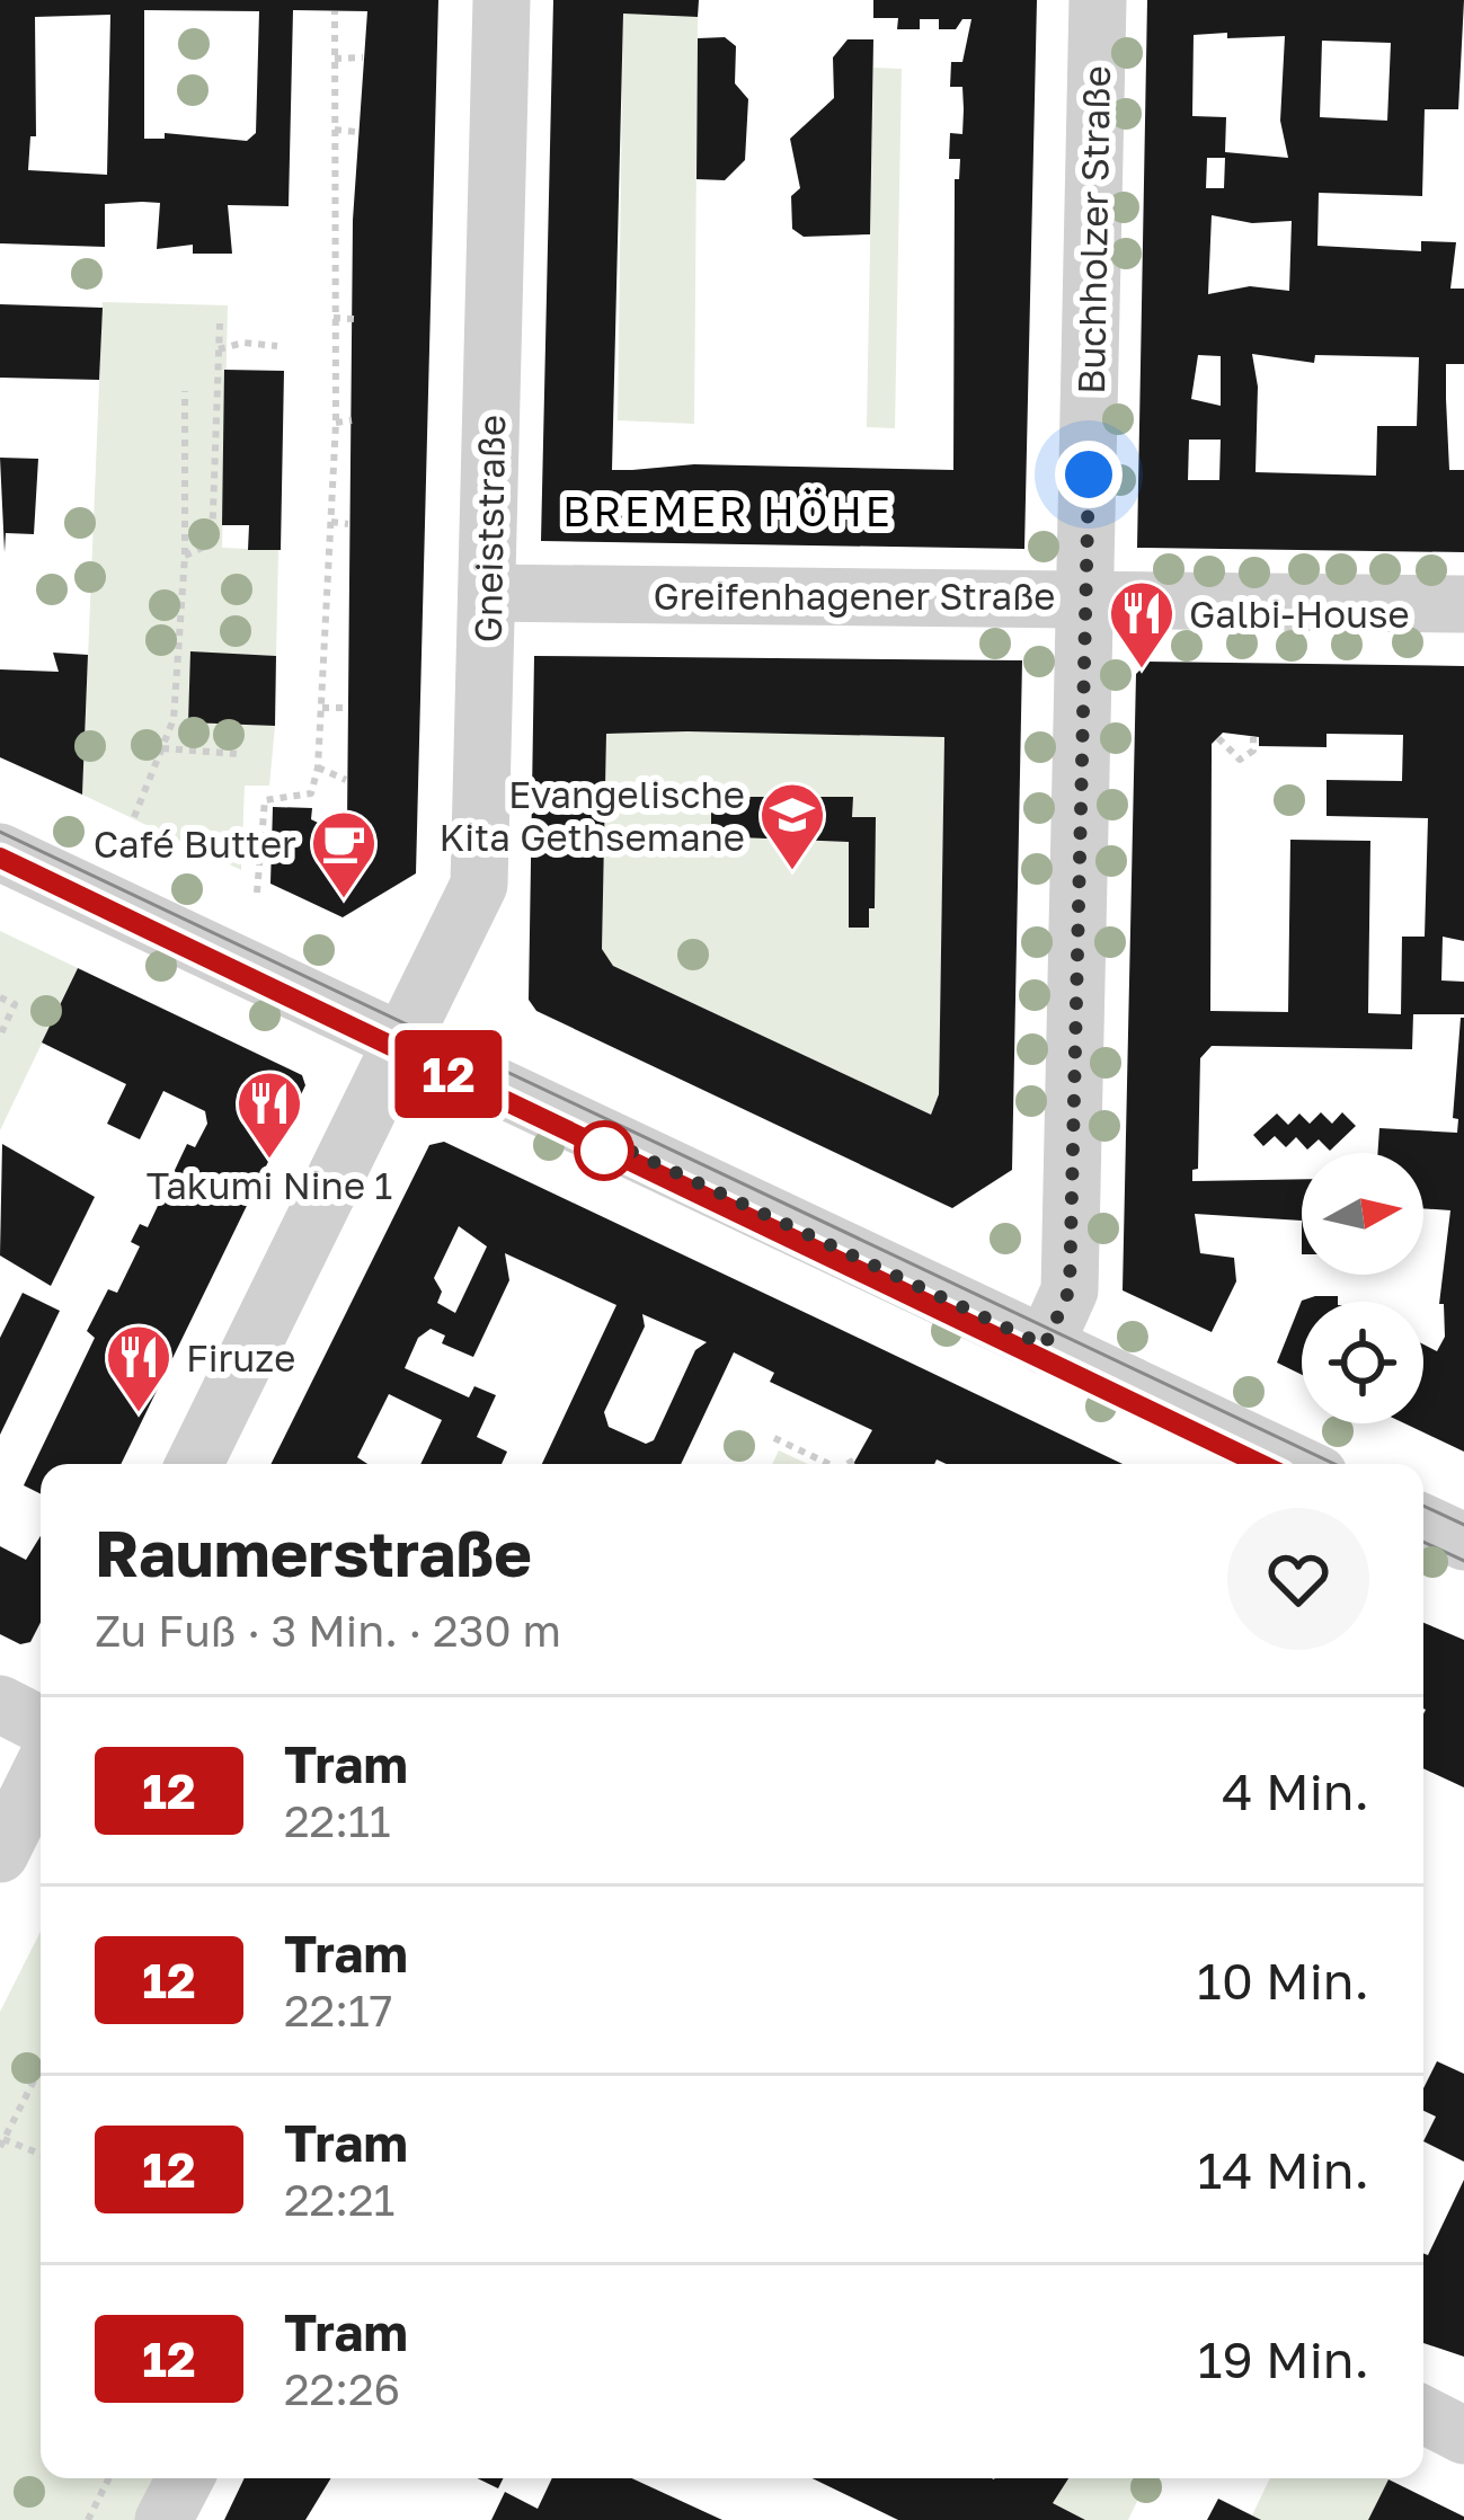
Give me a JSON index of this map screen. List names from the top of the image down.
{
  "streets": {
    "street": ["Buchholzer Straße", "Gneiststraße", "Greifenhagener Straße"]
  },
  "crossings": [
    ["Buchholzer Straße", "Greifenhagener Straße"],
    ["Gneiststraße", "Greifenhagener Straße"]
  ],
  "districts": ["BREMER HÖHE"],
  "places": {
    "restaurant": ["Galbi-House", "Takumi Nine 1", "Firuze"],
    "school or university": ["Evangelische Kita Gethsemane"],
    "cafe": ["Café Butter"]
  },
  "lines": ["tram line 12"],
  "north": "right",
  "page": {
    "on_map": "12",
    "heading": ["Raumerstraße", "Zu Fuß · 3 Min. · 230 m"],
    "list": [
      {
        "mark": "12",
        "name": "Tram",
        "note": "22:11",
        "value": "4 Min."
      },
      {
        "mark": "12",
        "name": "Tram",
        "note": "22:17",
        "value": "10 Min."
      },
      {
        "mark": "12",
        "name": "Tram",
        "note": "22:21",
        "value": "14 Min."
      },
      {
        "mark": "12",
        "name": "Tram",
        "note": "22:26",
        "value": "19 Min."
      }
    ]
  }
}
